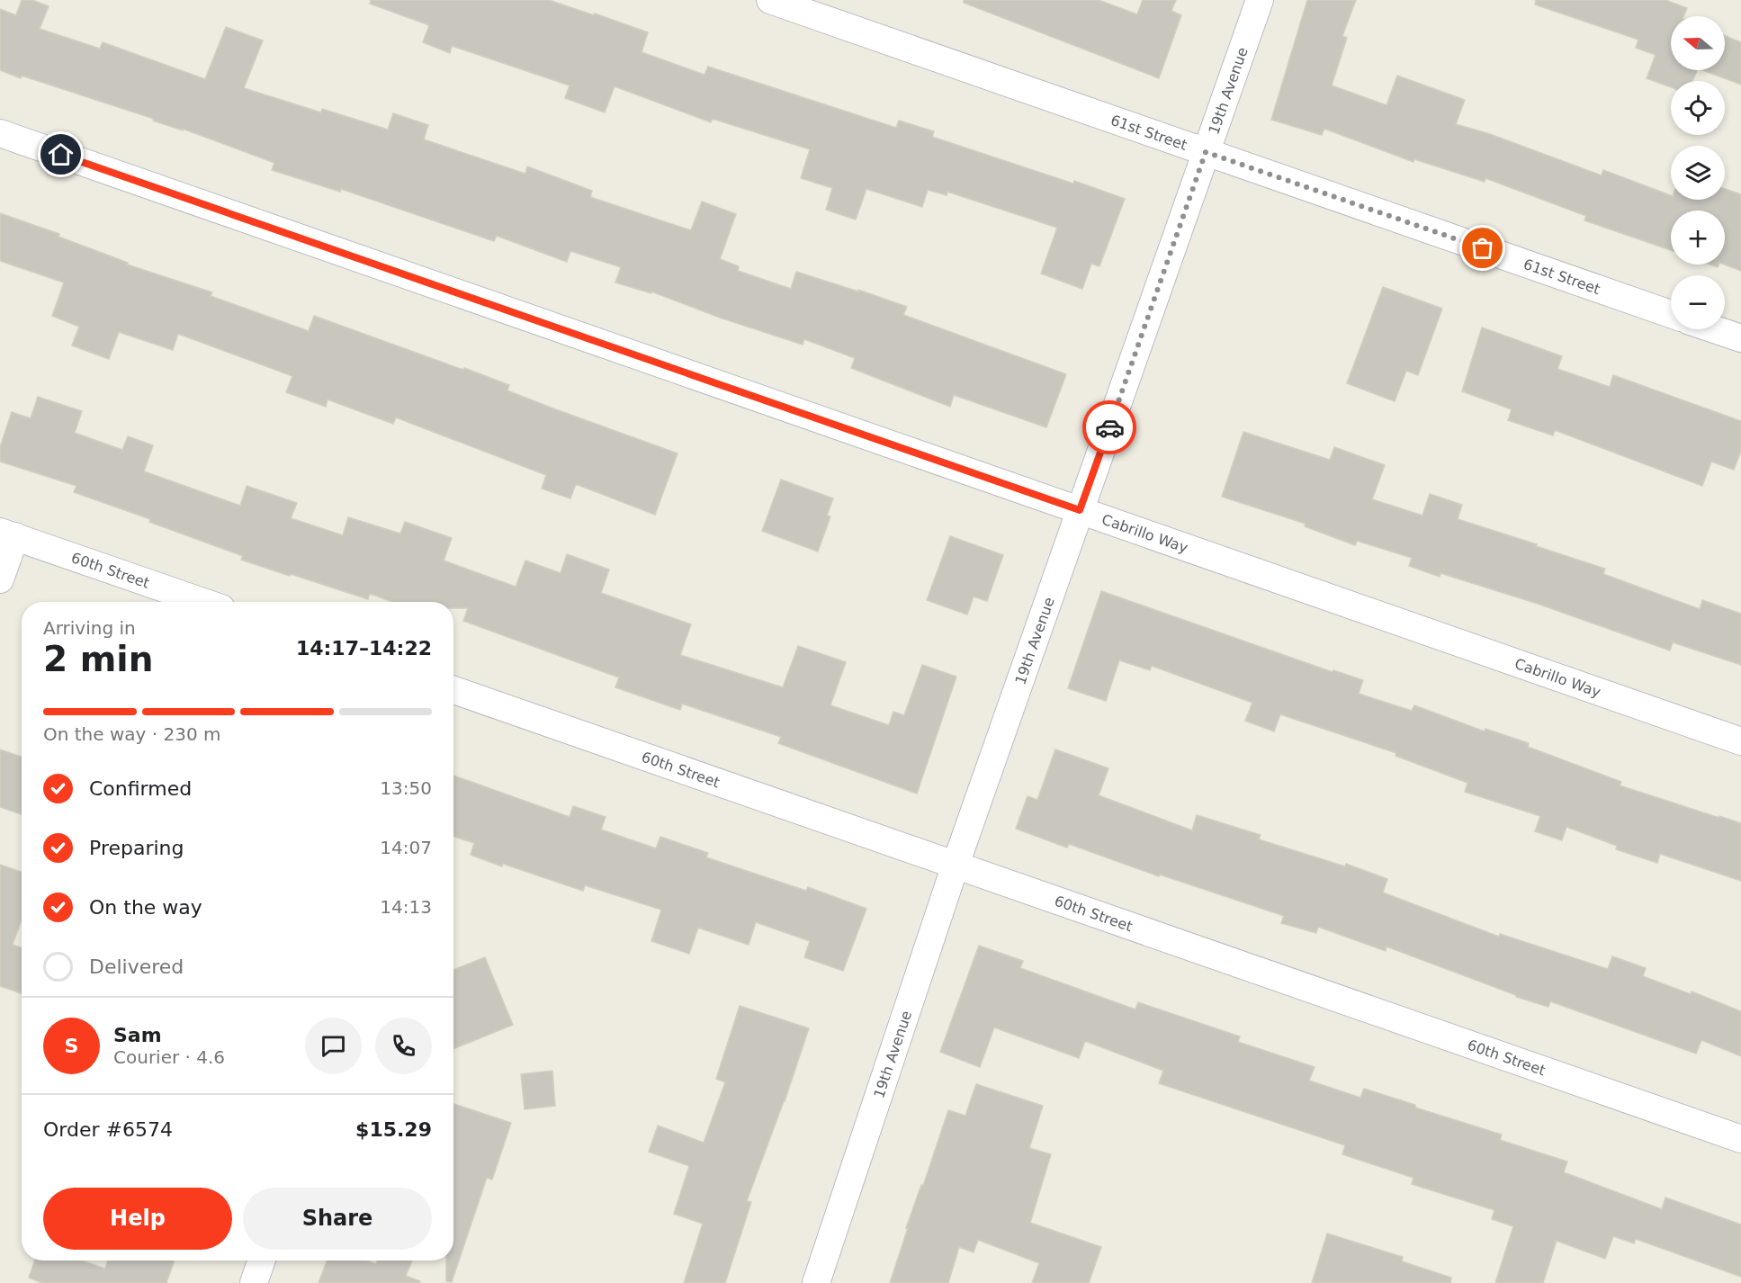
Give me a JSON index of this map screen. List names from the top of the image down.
{
  "streets": {
    "street": [
      "19th Avenue",
      "61st Street",
      "Cabrillo Way",
      "60th Street"
    ]
  },
  "crossings": [
    ["19th Avenue", "61st Street"],
    ["19th Avenue", "Cabrillo Way"],
    ["19th Avenue", "60th Street"]
  ],
  "north": "left",
  "page": {
    "map_buttons": ["+", "−"],
    "heading": ["2 min", "Arriving in", "14:17–14:22"],
    "panel": [
      "Sam",
      "Courier · 4.6",
      "Order #6574",
      "$15.29"
    ],
    "bar": "On the way · 230 m",
    "list": [
      ["Confirmed", "13:50"],
      ["Preparing", "14:07"],
      ["On the way", "14:13"],
      "Delivered"
    ],
    "round": "S",
    "buttons": ["Help", "Share"]
  }
}
